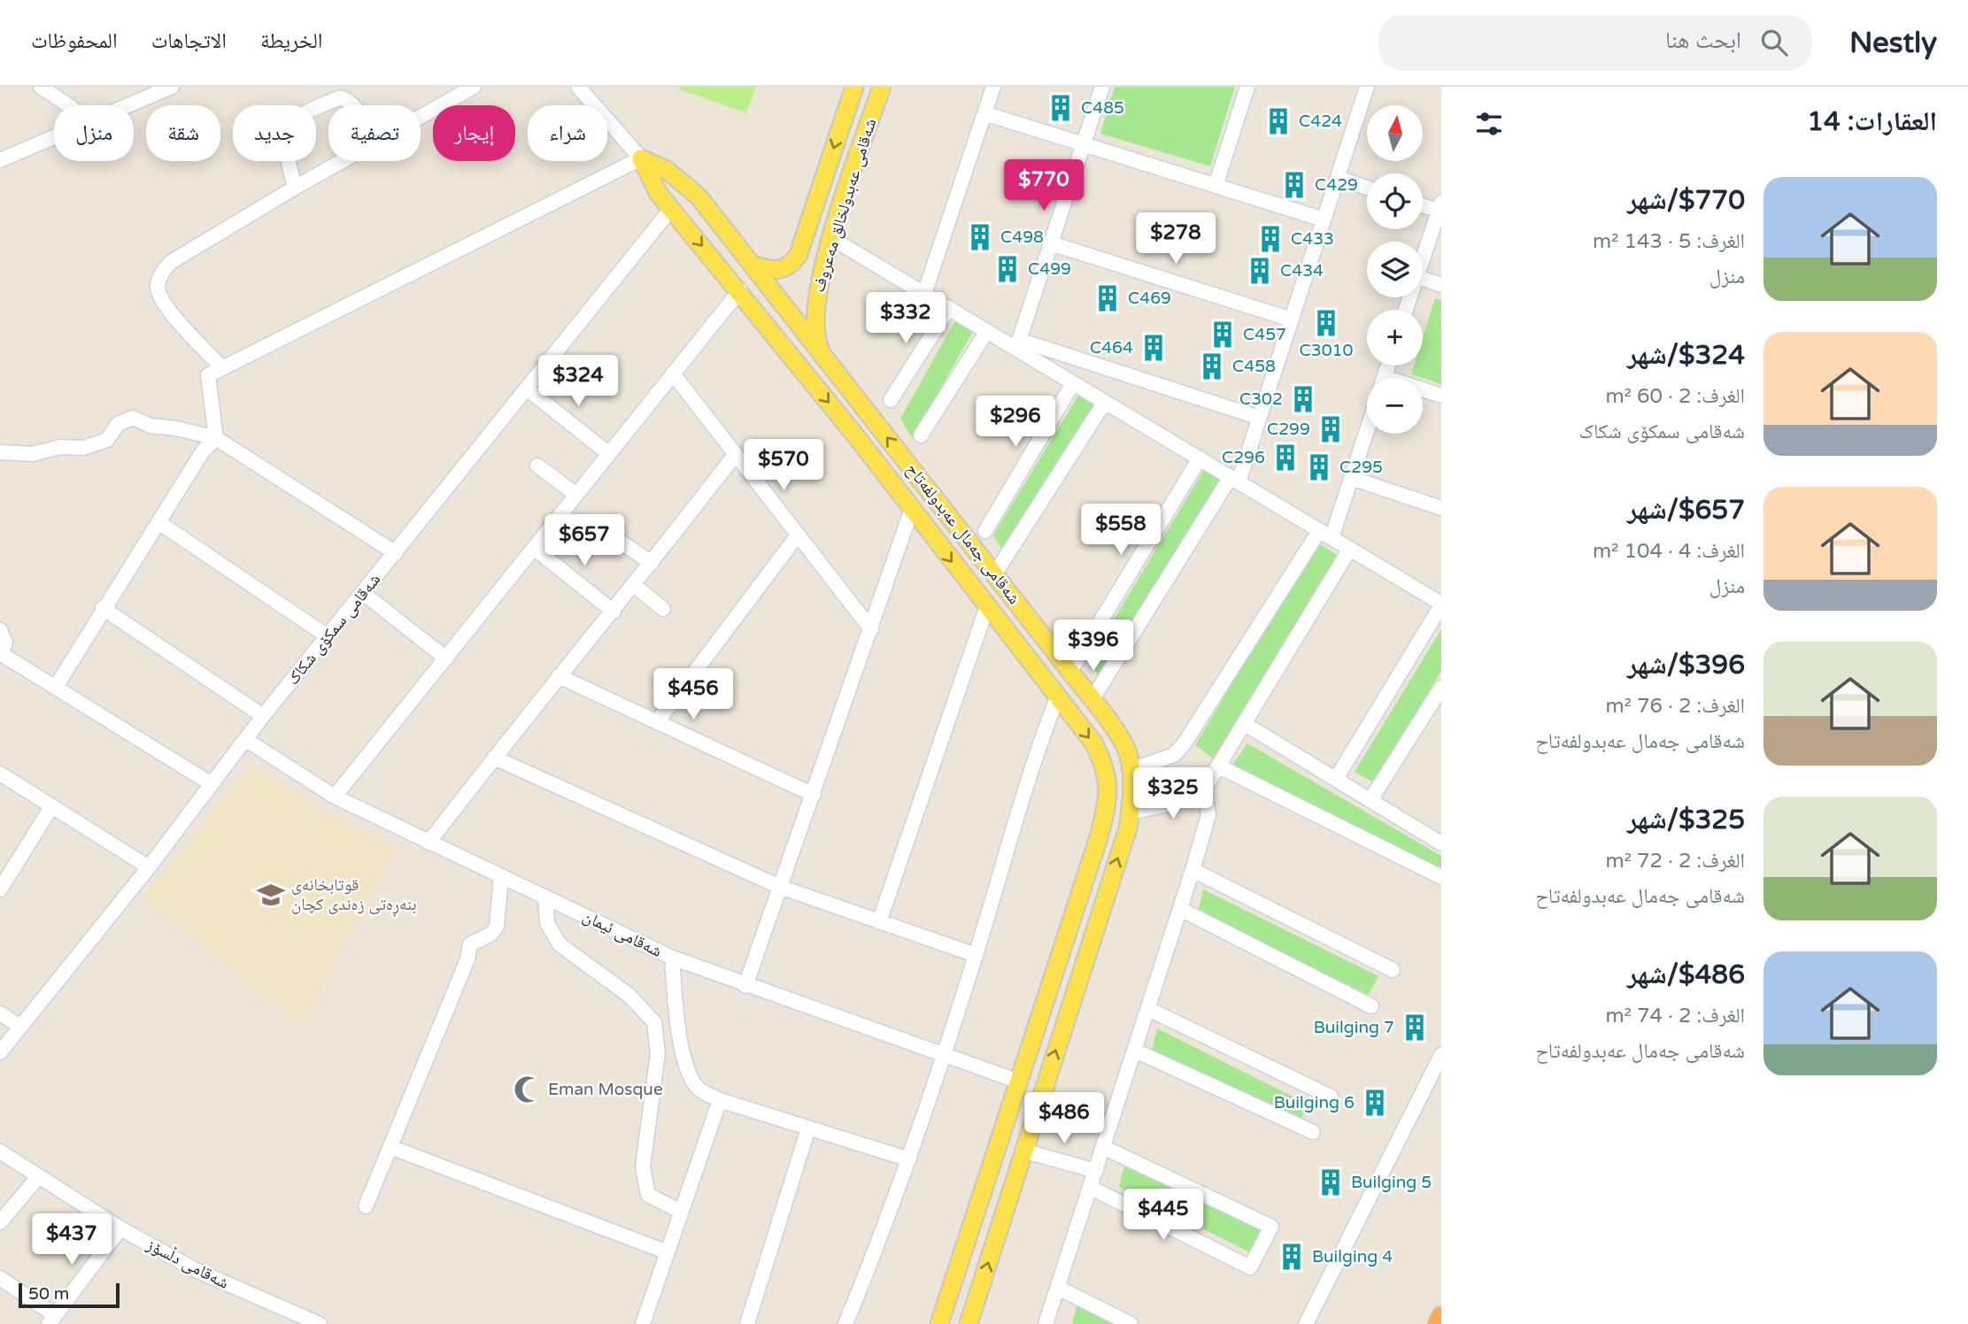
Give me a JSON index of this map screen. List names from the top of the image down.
{
  "streets": {
    "main road": ["شەقامی عەبدولخالق مەعروف", "شەقامی جەمال عەبدولفەتاح"],
    "street": ["شەقامی سمکۆی شکاک", "شەقامی ئیمان", "شەقامی دڵسۆز"]
  },
  "crossings": [
    ["شەقامی عەبدولخالق مەعروف", "شەقامی جەمال عەبدولفەتاح"],
    ["شەقامی جەمال عەبدولفەتاح", "شەقامی سمکۆی شکاک"],
    ["شەقامی جەمال عەبدولفەتاح", "شەقامی ئیمان"],
    ["شەقامی سمکۆی شکاک", "شەقامی ئیمان"]
  ],
  "places": {
    "building": [
      "C485",
      "C424",
      "C429",
      "C498",
      "C433",
      "C499",
      "C434",
      "C469",
      "C3010",
      "C457",
      "C464",
      "C458",
      "C302",
      "C299",
      "C296",
      "C295",
      "Builging 7",
      "Builging 6",
      "Builging 5",
      "Builging 4"
    ],
    "school or university": ["قوتابخانەی بنەڕەتی زەندی کچان"],
    "mosque": ["Eman Mosque"]
  },
  "scale_bar": "50 m",
  "north": "top",
  "page": {
    "header": "Nestly",
    "search": "ابحث هنا",
    "nav": ["الخريطة", "الاتجاهات", "المحفوظات"],
    "heading": "العقارات: 14",
    "map_buttons": ["+", "−"],
    "chip": [
      "شراء",
      "إيجار",
      "تصفية",
      "جديد",
      "شقة",
      "منزل"
    ],
    "price": [
      "$770",
      "$278",
      "$332",
      "$324",
      "$296",
      "$570",
      "$558",
      "$657",
      "$396",
      "$456",
      "$325",
      "$486",
      "$445",
      "$437"
    ],
    "list": [
      {
        "name": "$770/شهر",
        "note": "الغرف: 5 · 143 m² · منزل"
      },
      {
        "name": "$324/شهر",
        "note": "الغرف: 2 · 60 m² · شەقامی سمکۆی شکاک"
      },
      {
        "name": "$657/شهر",
        "note": "الغرف: 4 · 104 m² · منزل"
      },
      {
        "name": "$396/شهر",
        "note": "الغرف: 2 · 76 m² · شەقامی جەمال عەبدولفەتاح"
      },
      {
        "name": "$325/شهر",
        "note": "الغرف: 2 · 72 m² · شەقامی جەمال عەبدولفەتاح"
      },
      {
        "name": "$486/شهر",
        "note": "الغرف: 2 · 74 m² · شەقامی جەمال عەبدولفەتاح"
      }
    ],
    "scale": "50 m"
  }
}
